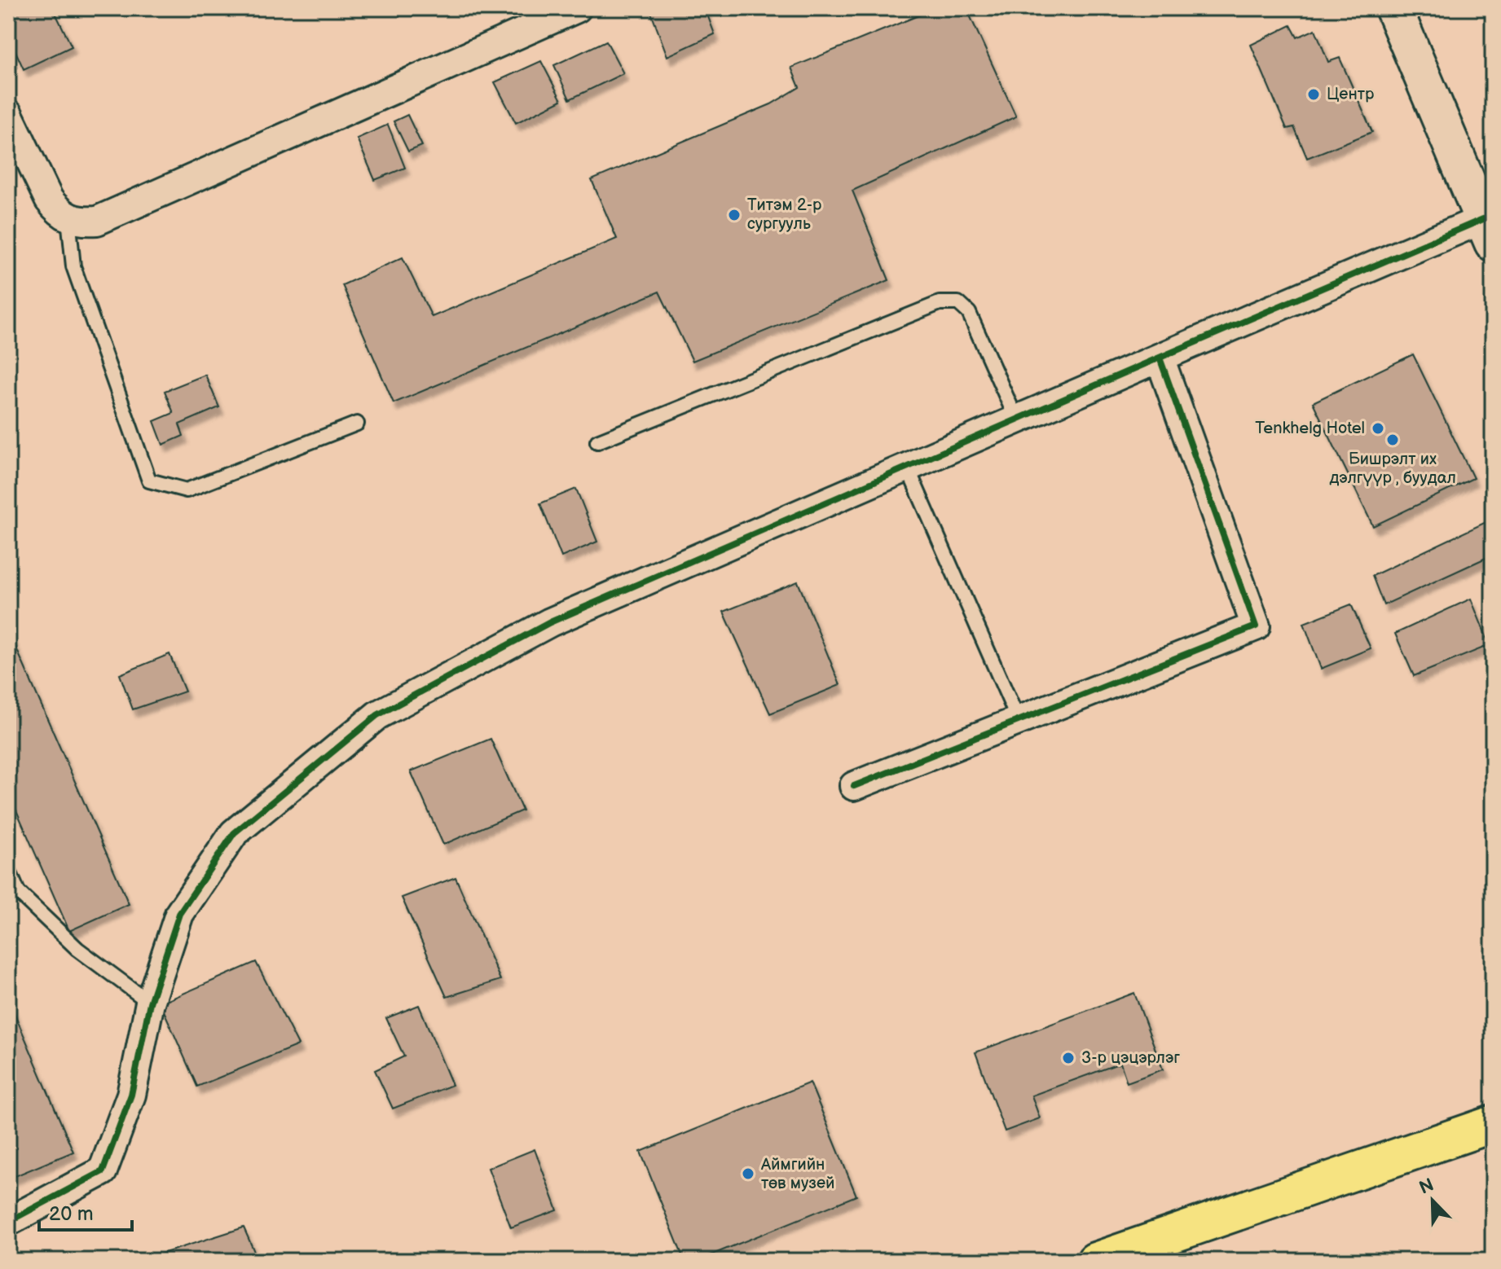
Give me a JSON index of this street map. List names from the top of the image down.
{
  "places": [
    "Центр",
    "Титэм 2-р сургууль",
    "Tenkhelg Hotel",
    "Бишрэлт их дэлгүүр , буудал",
    "3-р цэцэрлэг",
    "Аймгийн төв музей"
  ],
  "scale_bar": "20 m",
  "north": "top left"
}
